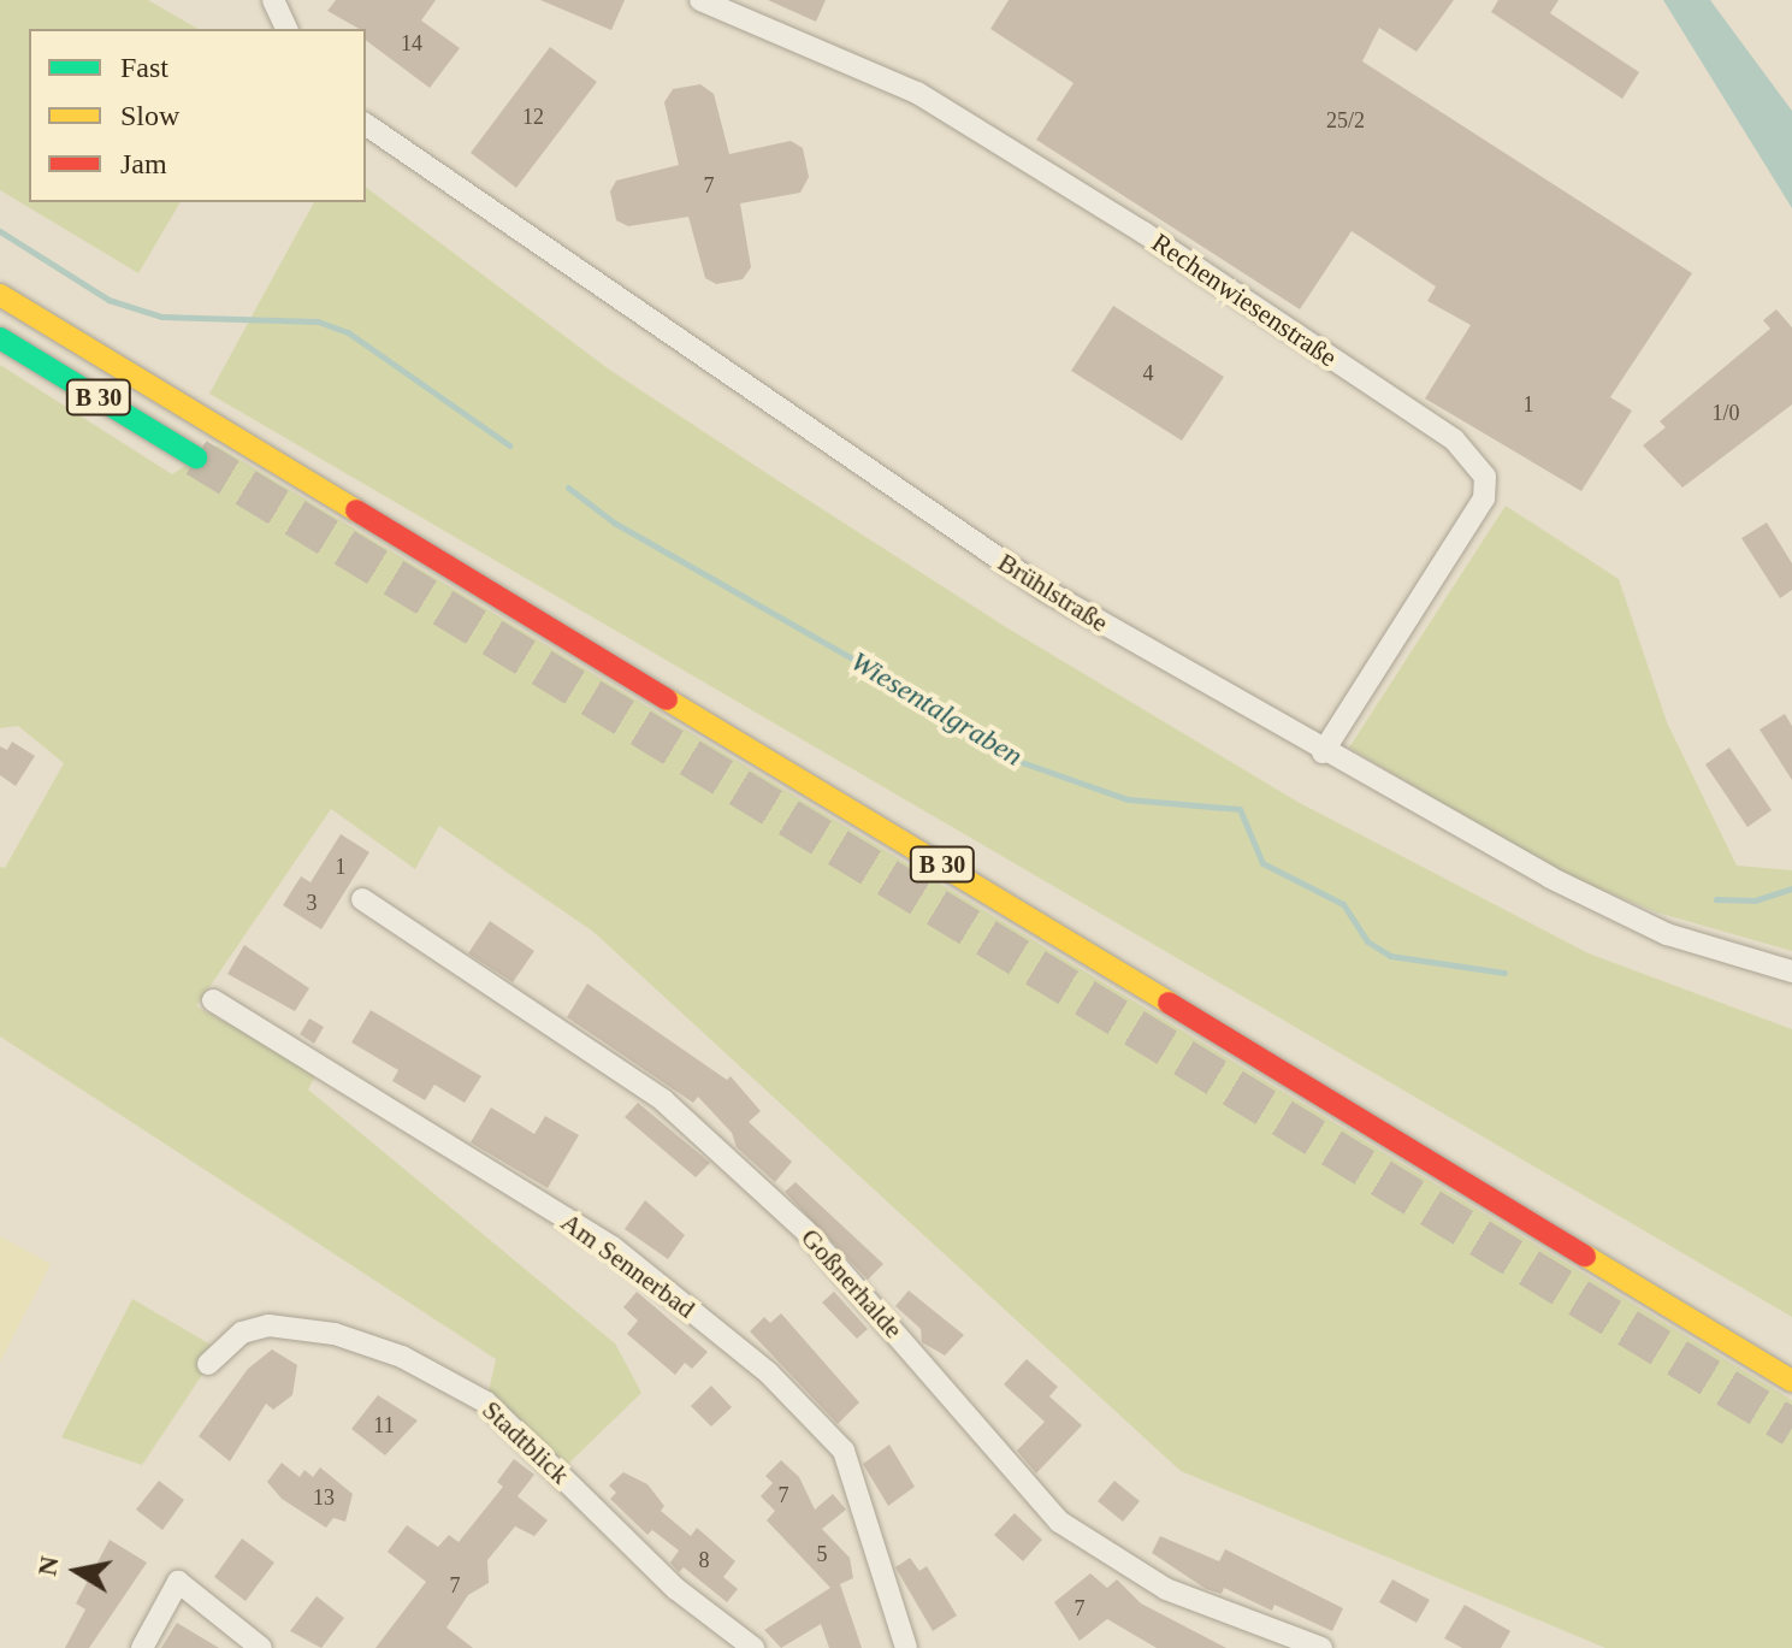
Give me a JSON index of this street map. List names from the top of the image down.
{
  "streets": {
    "highway": ["B 30"],
    "street": [
      "Rechenwiesenstraße",
      "Brühlstraße",
      "Am Sennerbad",
      "Goßnerhalde",
      "Stadtblick"
    ]
  },
  "crossings": [
    ["Rechenwiesenstraße", "Brühlstraße"]
  ],
  "water": ["Wiesentalgraben"],
  "house_numbers": [
    "14",
    "12",
    "25/2",
    "7",
    "4",
    "1",
    "1/0",
    "1",
    "3",
    "11",
    "7",
    "13",
    "5",
    "8",
    "7",
    "7"
  ],
  "legend": ["Fast", "Slow", "Jam"],
  "north": "left"
}
